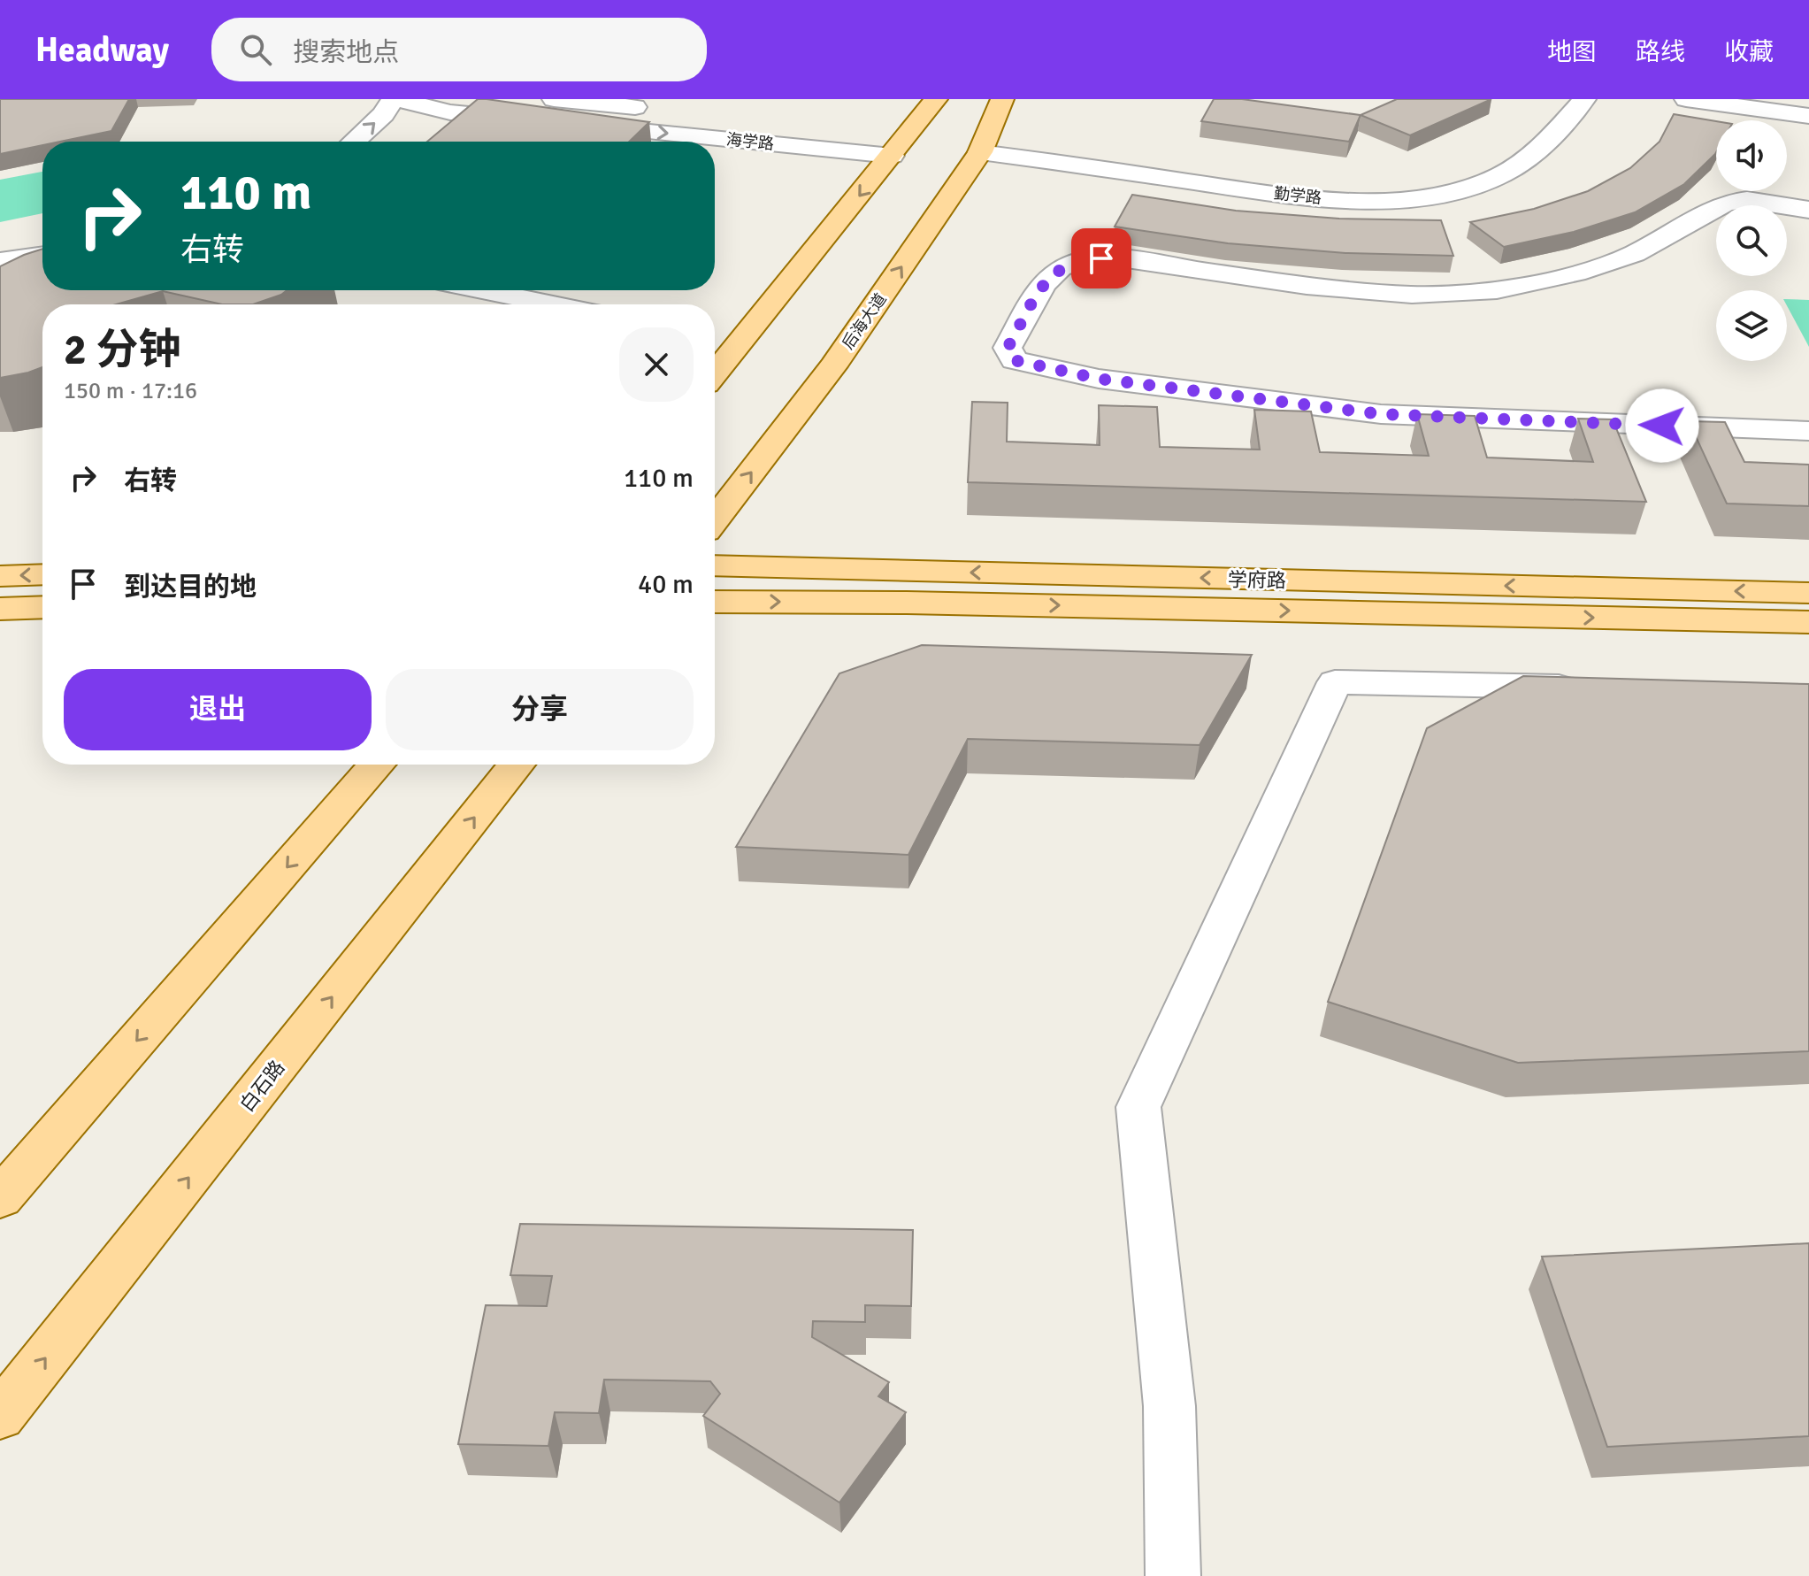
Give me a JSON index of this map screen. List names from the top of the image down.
{
  "streets": {
    "main road": ["后海大道", "学府路", "白石路"],
    "street": ["海学路", "勤学路"]
  },
  "crossings": [
    ["勤学路", "后海大道"]
  ],
  "one_way": ["海学路"],
  "page": {
    "header": "Headway",
    "search": "搜索地点",
    "nav": ["地图", "路线", "收藏"],
    "turn": ["110 m", "右转"],
    "heading": ["2 分钟", "150 m · 17:16"],
    "list": [
      {
        "name": "右转",
        "value": "110 m"
      },
      {
        "name": "到达目的地",
        "value": "40 m"
      }
    ],
    "buttons": ["退出", "分享"]
  }
}
